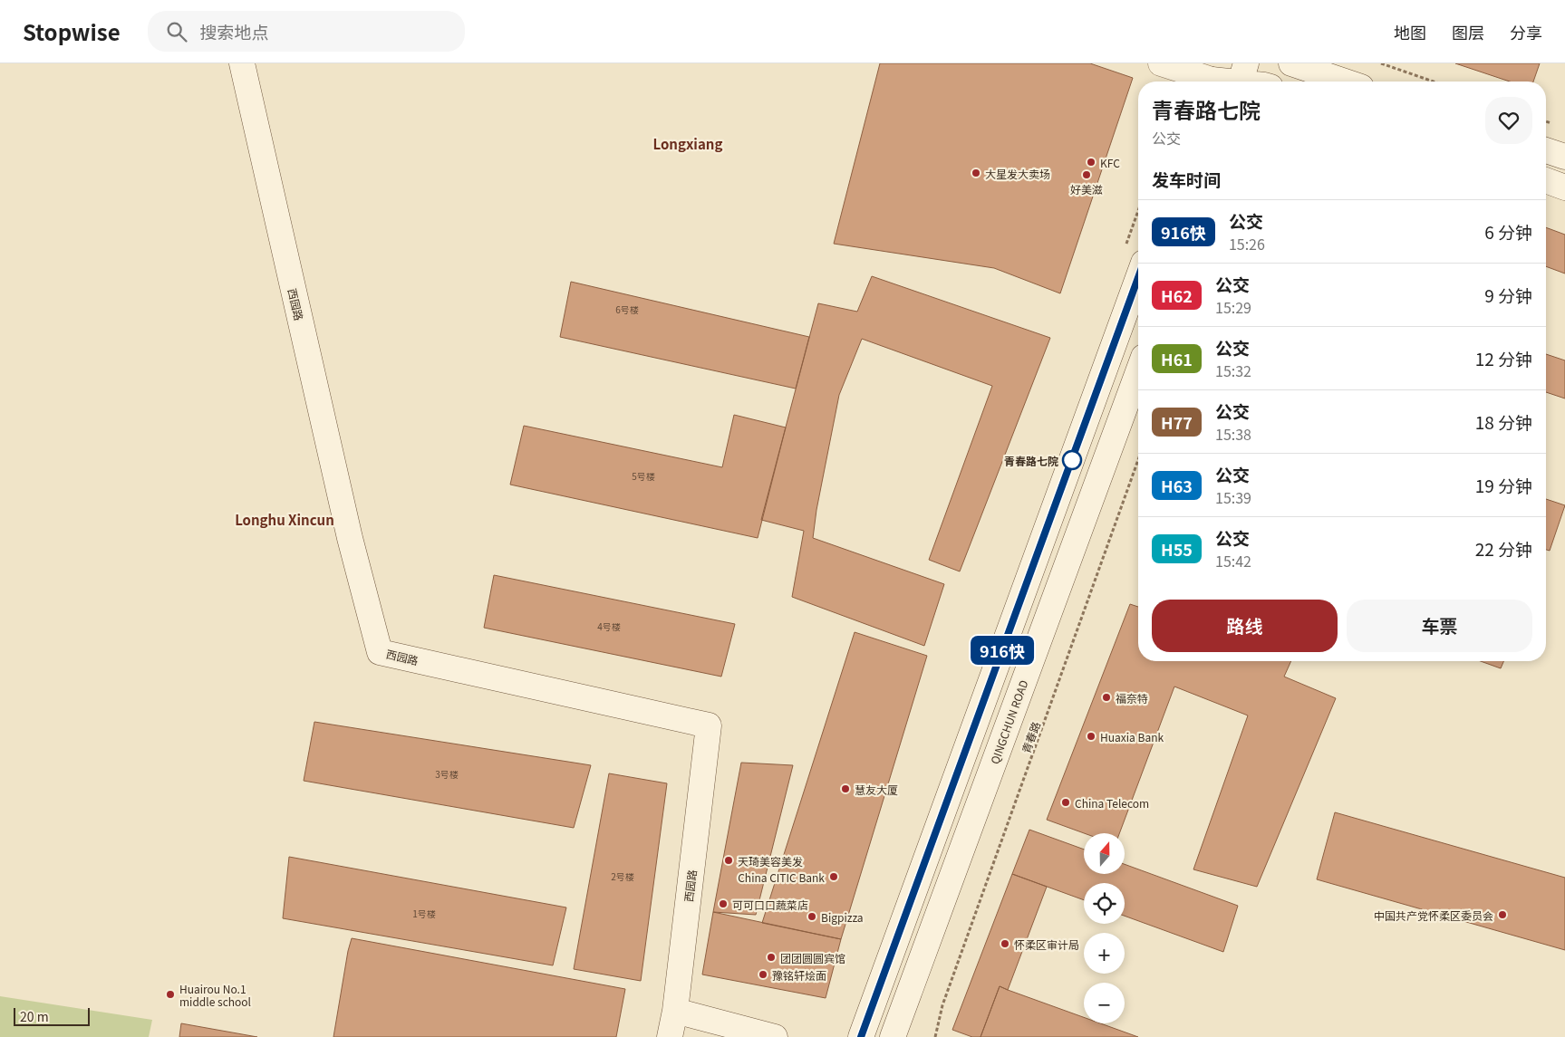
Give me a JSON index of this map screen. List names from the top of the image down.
{
  "streets": {
    "main road": ["西园路", "QINGCHUN ROAD"],
    "path": ["青春路"]
  },
  "districts": ["Longxiang", "Longhu Xincun"],
  "places": [
    "KFC",
    "大星发大卖场",
    "好美滋",
    "青春路七院",
    "福奈特",
    "Huaxia Bank",
    "慧友大厦",
    "China Telecom",
    "天琦美容美发",
    "China CITIC Bank",
    "可可口口蔬菜店",
    "中国共产党怀柔区委员会",
    "Bigpizza",
    "怀柔区审计局",
    "团团圆圆宾馆",
    "豫铭轩烩面",
    "Huairou No.1 middle school"
  ],
  "lines": ["bus line 916快"],
  "house_numbers": [
    "6号楼",
    "5号楼",
    "4号楼",
    "3号楼",
    "2号楼",
    "1号楼"
  ],
  "scale_bar": "20 m",
  "north": "top",
  "page": {
    "header": "Stopwise",
    "search": "搜索地点",
    "nav": ["地图", "图层", "分享"],
    "on_map": "916快",
    "heading": [
      ["青春路七院", "公交"],
      "发车时间"
    ],
    "list": [
      {
        "mark": "916快",
        "name": "公交",
        "note": "15:26",
        "value": "6 分钟"
      },
      {
        "mark": "H62",
        "name": "公交",
        "note": "15:29",
        "value": "9 分钟"
      },
      {
        "mark": "H61",
        "name": "公交",
        "note": "15:32",
        "value": "12 分钟"
      },
      {
        "mark": "H77",
        "name": "公交",
        "note": "15:38",
        "value": "18 分钟"
      },
      {
        "mark": "H63",
        "name": "公交",
        "note": "15:39",
        "value": "19 分钟"
      },
      {
        "mark": "H55",
        "name": "公交",
        "note": "15:42",
        "value": "22 分钟"
      }
    ],
    "buttons": ["路线", "车票"],
    "map_buttons": ["+", "−"],
    "scale": "20 m"
  }
}
